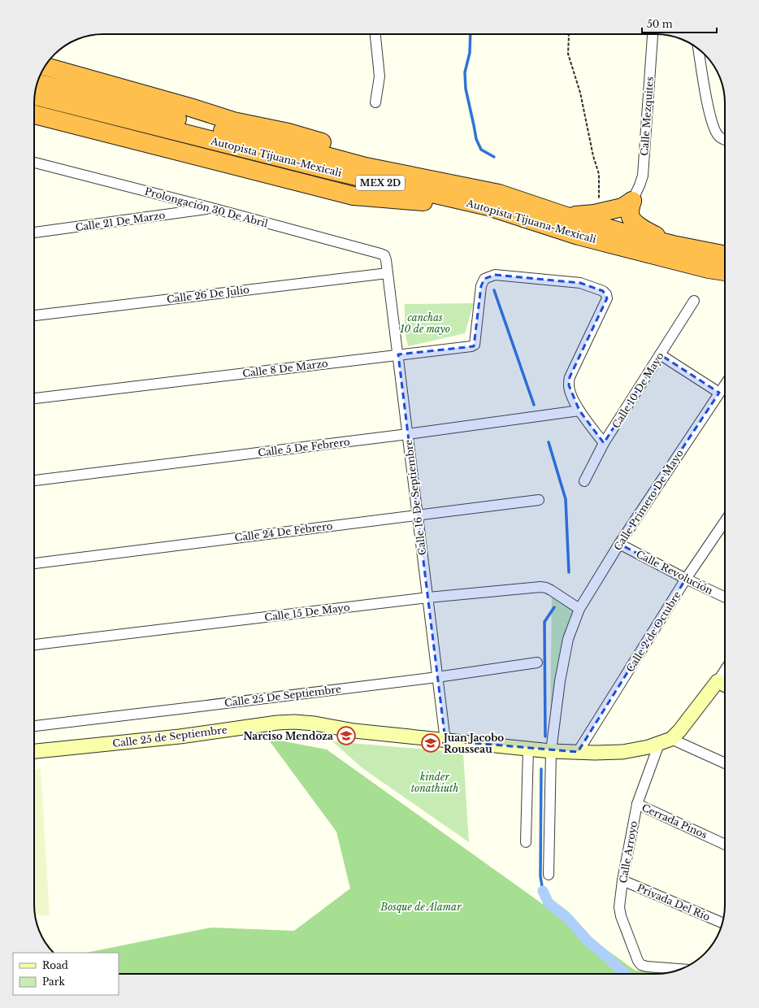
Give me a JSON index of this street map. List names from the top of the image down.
{
  "streets": {
    "highway": ["Autopista Tijuana-Mexicali", "MEX 2D"],
    "main road": ["Calle 25 de Septiembre"],
    "street": [
      "Calle Mezquites",
      "Prolongación 30 De Abril",
      "Calle 21 De Marzo",
      "Calle 26 De Julio",
      "Calle 8 De Marzo",
      "Calle 10 De Mayo",
      "Calle 5 De Febrero",
      "Calle 16 De Septiembre",
      "Calle Primero De Mayo",
      "Calle 24 De Febrero",
      "Calle Revolución",
      "Calle 15 De Mayo",
      "Calle 2 de Octubre",
      "Calle 25 De Septiembre",
      "Cerrada Pinos",
      "Calle Arroyo",
      "Privada Del Río"
    ]
  },
  "crossings": [
    ["Prolongación 30 De Abril", "Calle 21 De Marzo"],
    ["Prolongación 30 De Abril", "Calle 16 De Septiembre"],
    ["Calle 26 De Julio", "Calle 16 De Septiembre"],
    ["Calle 8 De Marzo", "Calle 5 De Febrero"],
    ["Calle 8 De Marzo", "Calle 16 De Septiembre"],
    ["Calle 5 De Febrero", "Calle 16 De Septiembre"],
    ["Calle 16 De Septiembre", "Calle 24 De Febrero"],
    ["Calle 16 De Septiembre", "Calle 15 De Mayo"],
    ["Calle 16 De Septiembre", "Calle 25 De Septiembre"],
    ["Calle 16 De Septiembre", "Calle 25 de Septiembre"],
    ["Calle Primero De Mayo", "Calle Revolución"],
    ["Calle Primero De Mayo", "Calle 15 De Mayo"],
    ["Calle Revolución", "Calle 2 de Octubre"],
    ["Calle 2 de Octubre", "Calle 25 de Septiembre"],
    ["Calle 25 de Septiembre", "Calle Arroyo"],
    ["Cerrada Pinos", "Calle Arroyo"],
    ["Calle Arroyo", "Privada Del Río"]
  ],
  "parks": ["canchas 10 de mayo", "kinder tonathiuth", "Bosque de Alamar"],
  "places": {
    "school or university": ["Narciso Mendoza", "Juan Jacobo Rousseau"]
  },
  "legend": ["Road", "Park"],
  "scale_bar": "50 m"
}
